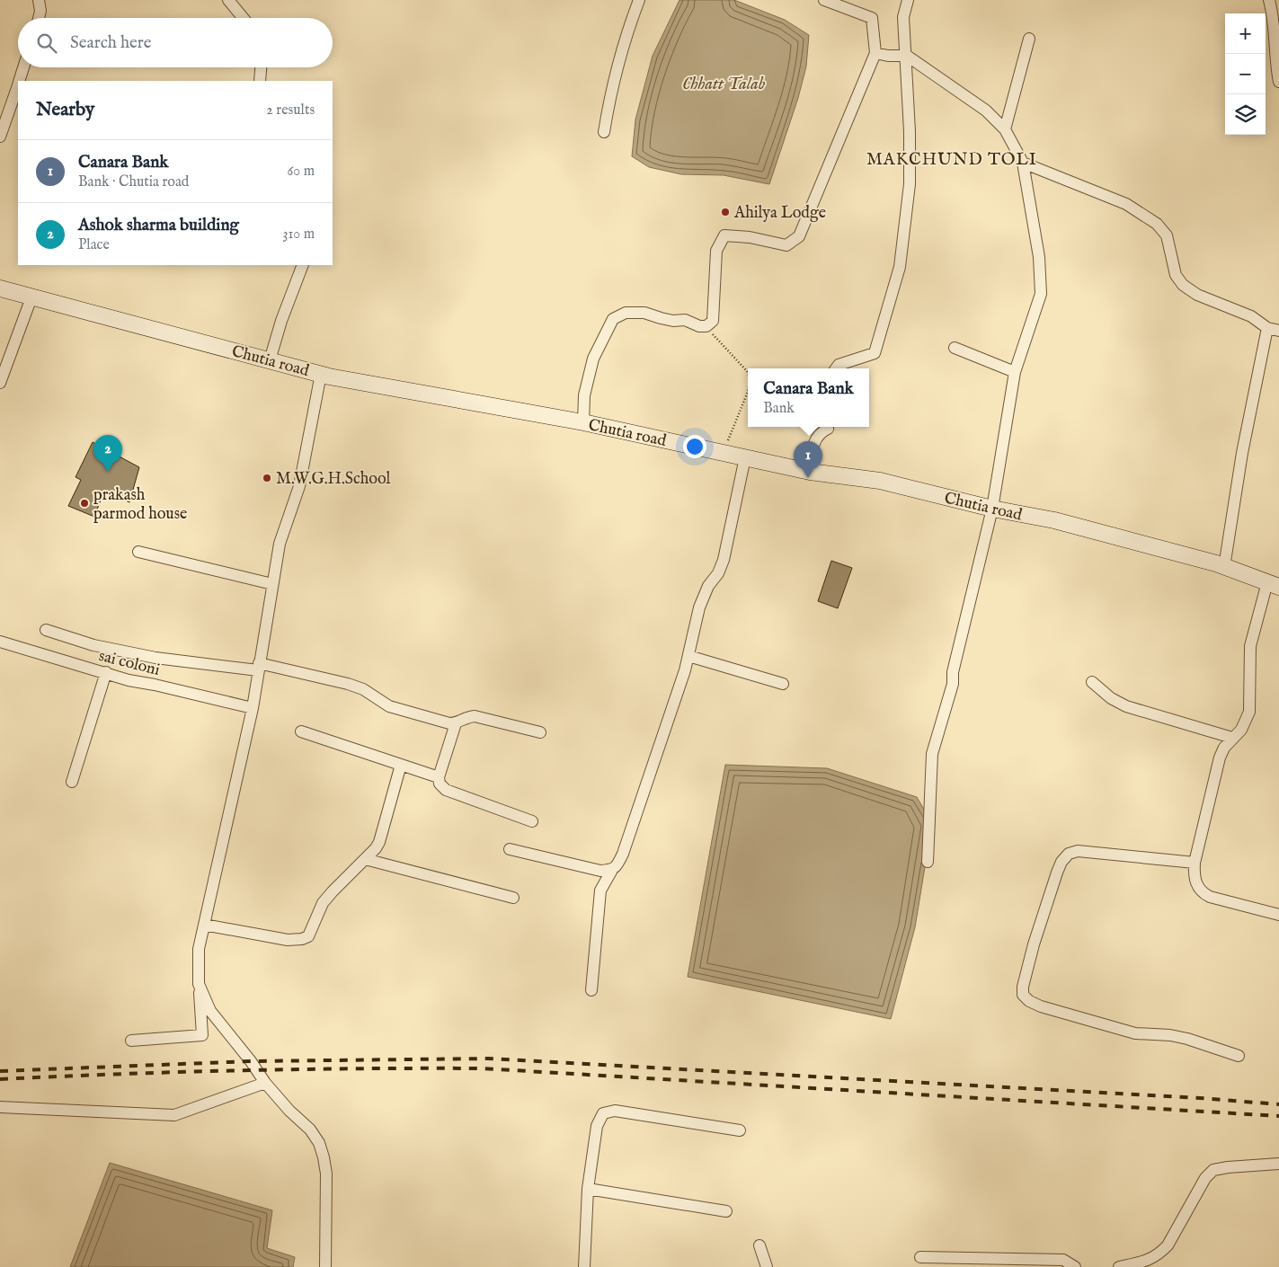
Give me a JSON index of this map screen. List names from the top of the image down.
{
  "streets": {
    "street": ["Chutia road", "sai coloni"]
  },
  "districts": ["MAKCHUND TOLI"],
  "water": ["Chhatt Talab"],
  "places": ["Ahilya Lodge", "M.W.G.H.School", "prakash parmod house"],
  "page": {
    "map_buttons": ["+", "−"],
    "search": "Search here",
    "heading": ["Nearby", "2 results"],
    "list": [
      {
        "mark": "1",
        "name": "Canara Bank",
        "note": "Bank · Chutia road",
        "value": "60 m"
      },
      {
        "mark": "2",
        "name": "Ashok sharma building",
        "note": "Place",
        "value": "310 m"
      }
    ],
    "popup": ["Canara Bank", "Bank"],
    "pins": ["2", "1"]
  }
}
